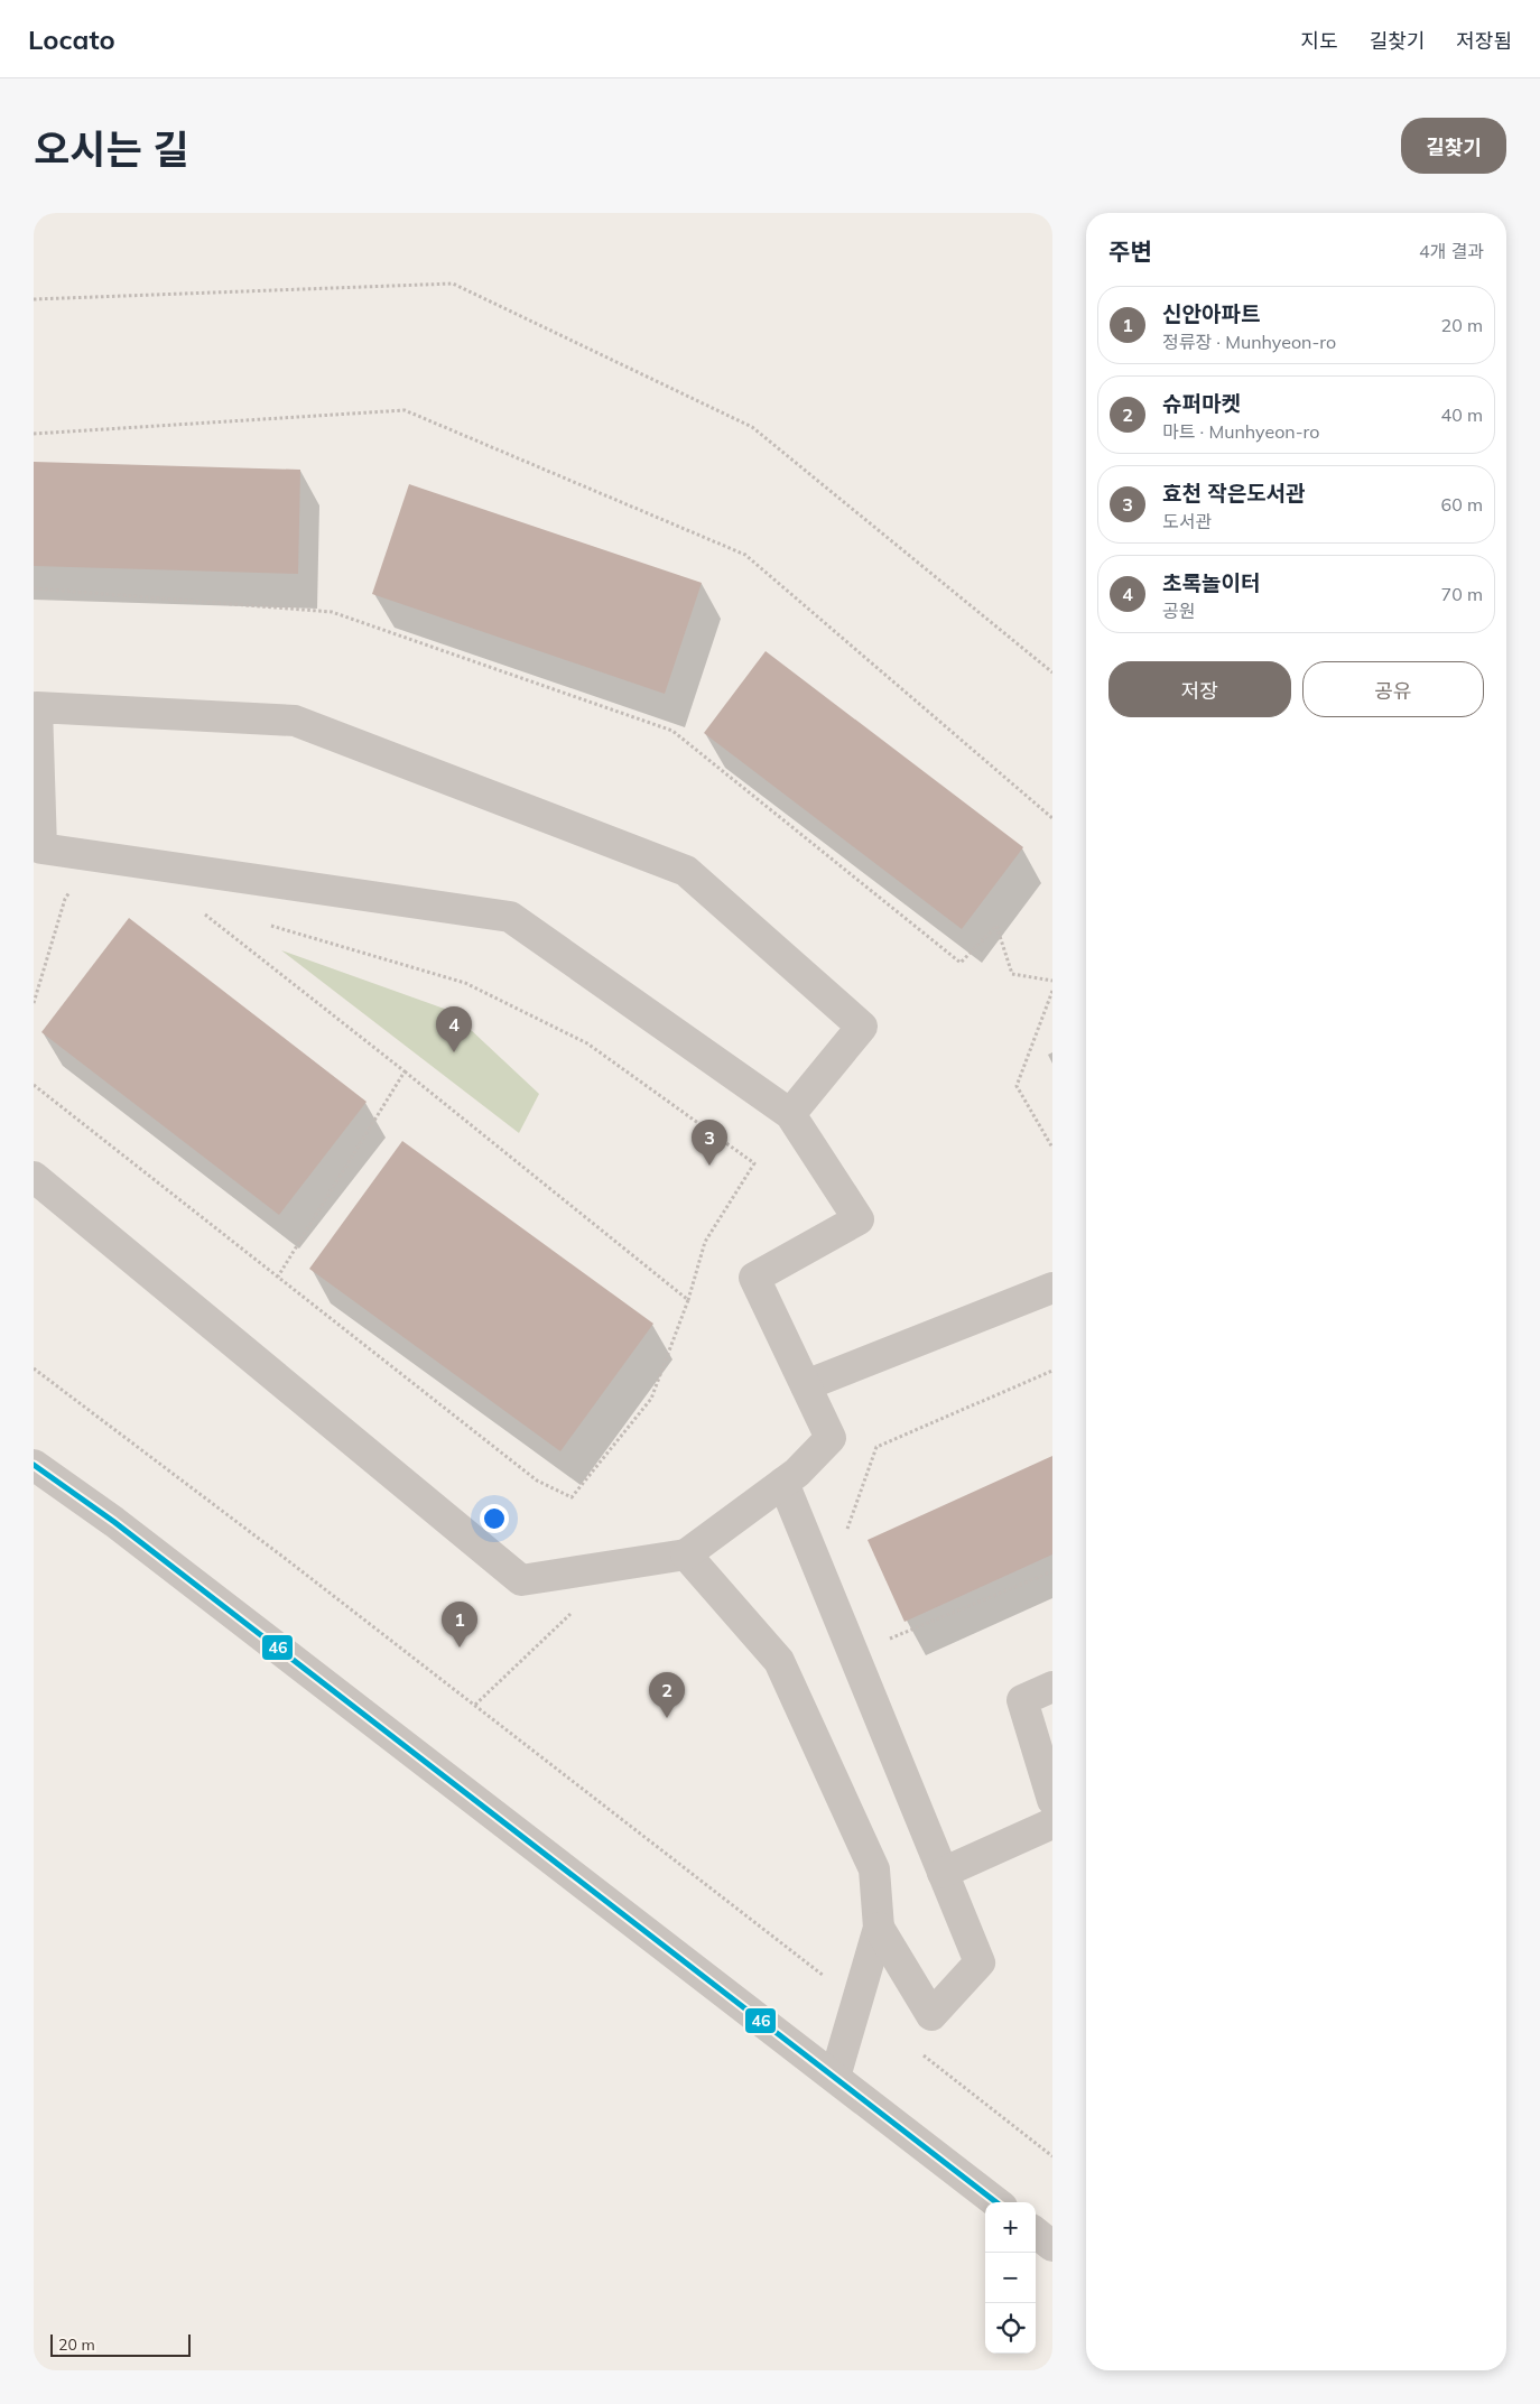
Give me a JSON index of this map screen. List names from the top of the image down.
{
  "lines": ["transit line 46"],
  "scale_bar": "20 m",
  "page": {
    "header": "Locato",
    "nav": ["지도", "길찾기", "저장됨"],
    "title": "오시는 길",
    "buttons": [
      "길찾기",
      ["저장", "공유"]
    ],
    "heading": ["주변", "4개 결과"],
    "list": [
      {
        "mark": "1",
        "name": "신안아파트",
        "note": "정류장 · Munhyeon-ro",
        "value": "20 m"
      },
      {
        "mark": "2",
        "name": "슈퍼마켓",
        "note": "마트 · Munhyeon-ro",
        "value": "40 m"
      },
      {
        "mark": "3",
        "name": "효천 작은도서관",
        "note": "도서관",
        "value": "60 m"
      },
      {
        "mark": "4",
        "name": "초록놀이터",
        "note": "공원",
        "value": "70 m"
      }
    ],
    "pins": [
      "4",
      "3",
      "1",
      "2"
    ],
    "map_buttons": ["+", "−"],
    "scale": "20 m"
  }
}
